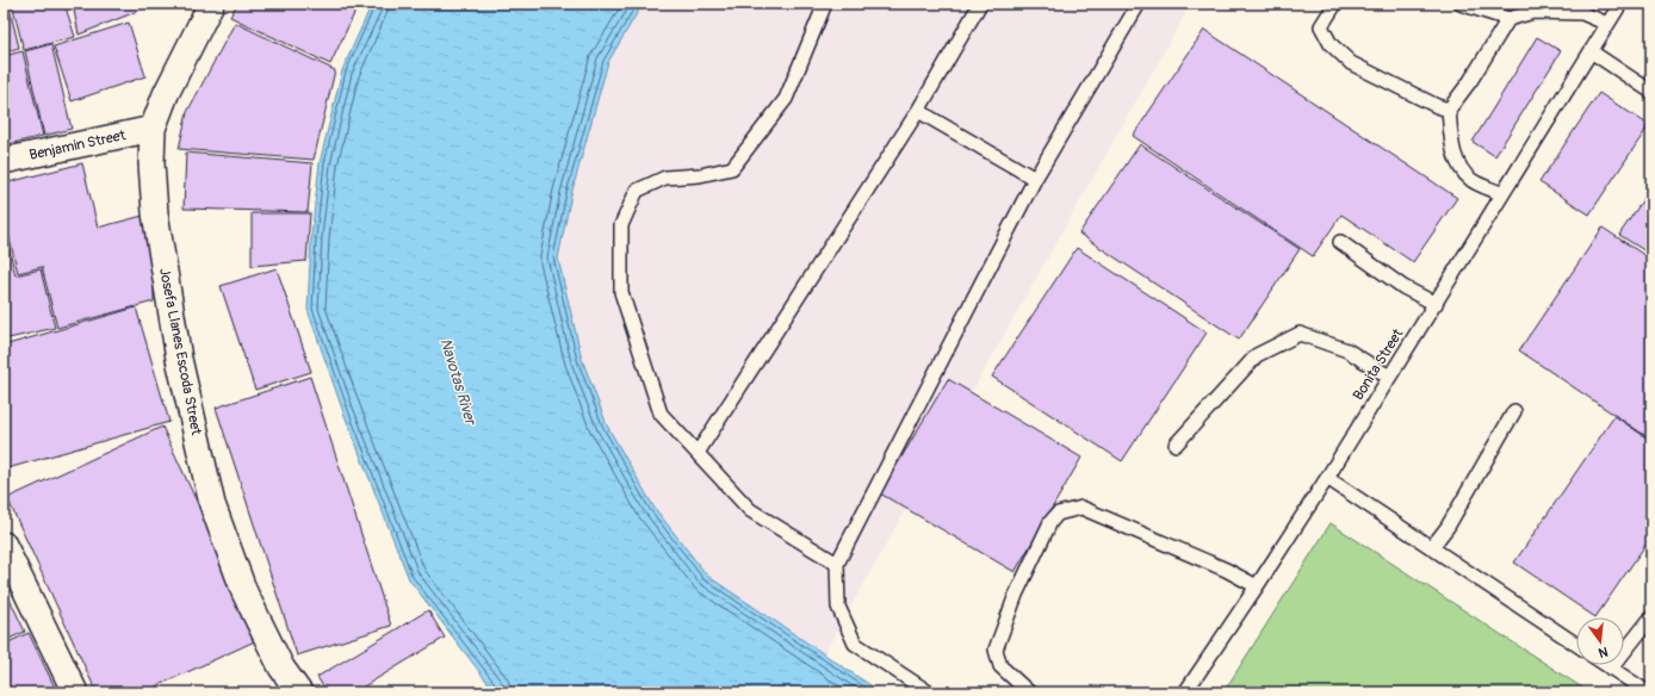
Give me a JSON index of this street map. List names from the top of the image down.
{
  "streets": {
    "street": ["Benjamin Street", "Josefa Llanes Escoda Street"],
    "lane": ["Bonita Street"]
  },
  "crossings": [
    ["Benjamin Street", "Josefa Llanes Escoda Street"]
  ],
  "water": ["Navotas River"],
  "north": "bottom"
}
